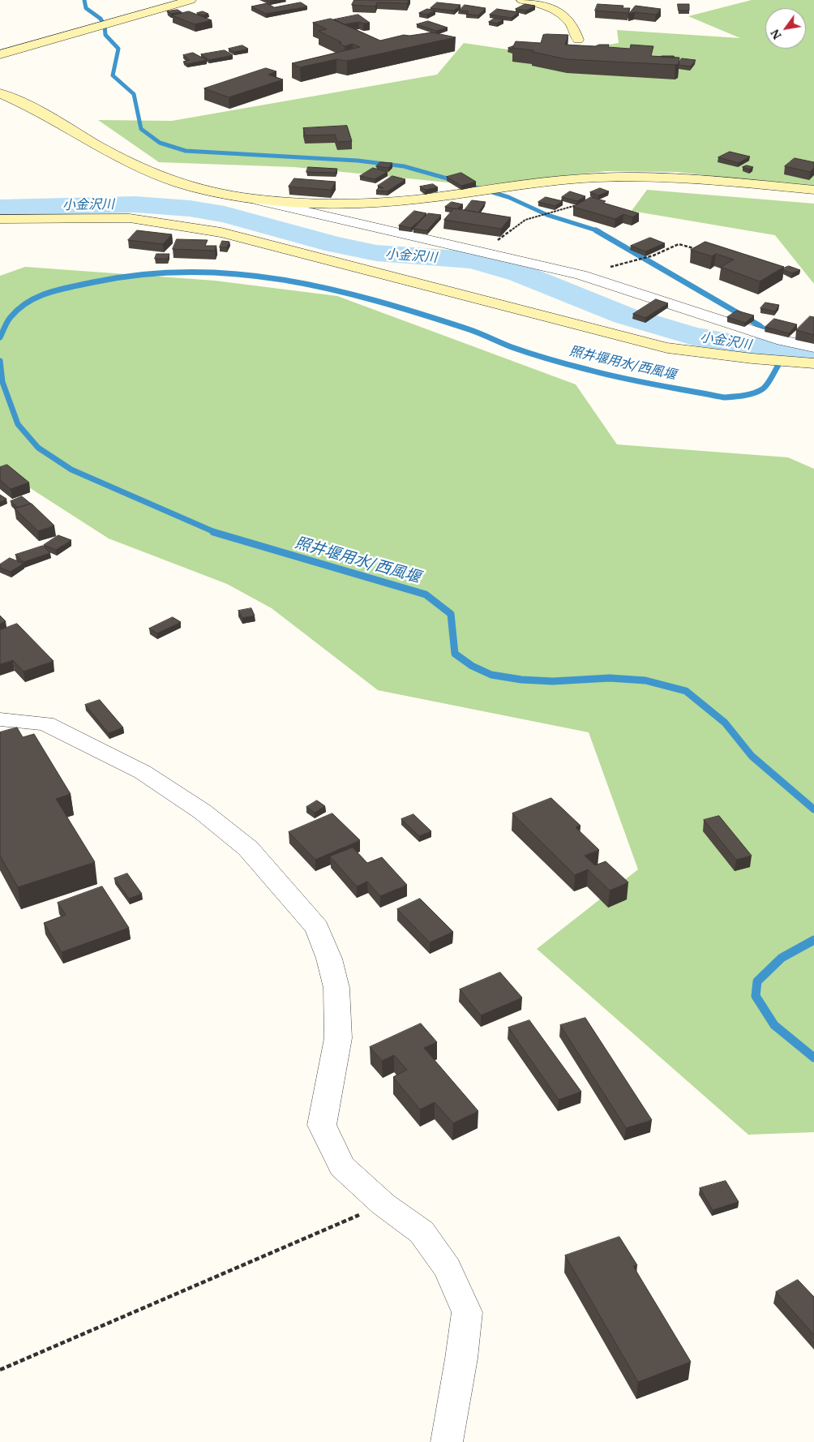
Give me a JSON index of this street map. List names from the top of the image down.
{
  "water": ["小金沢川", "照井堰用水/西風堰"],
  "north": "bottom left"
}
